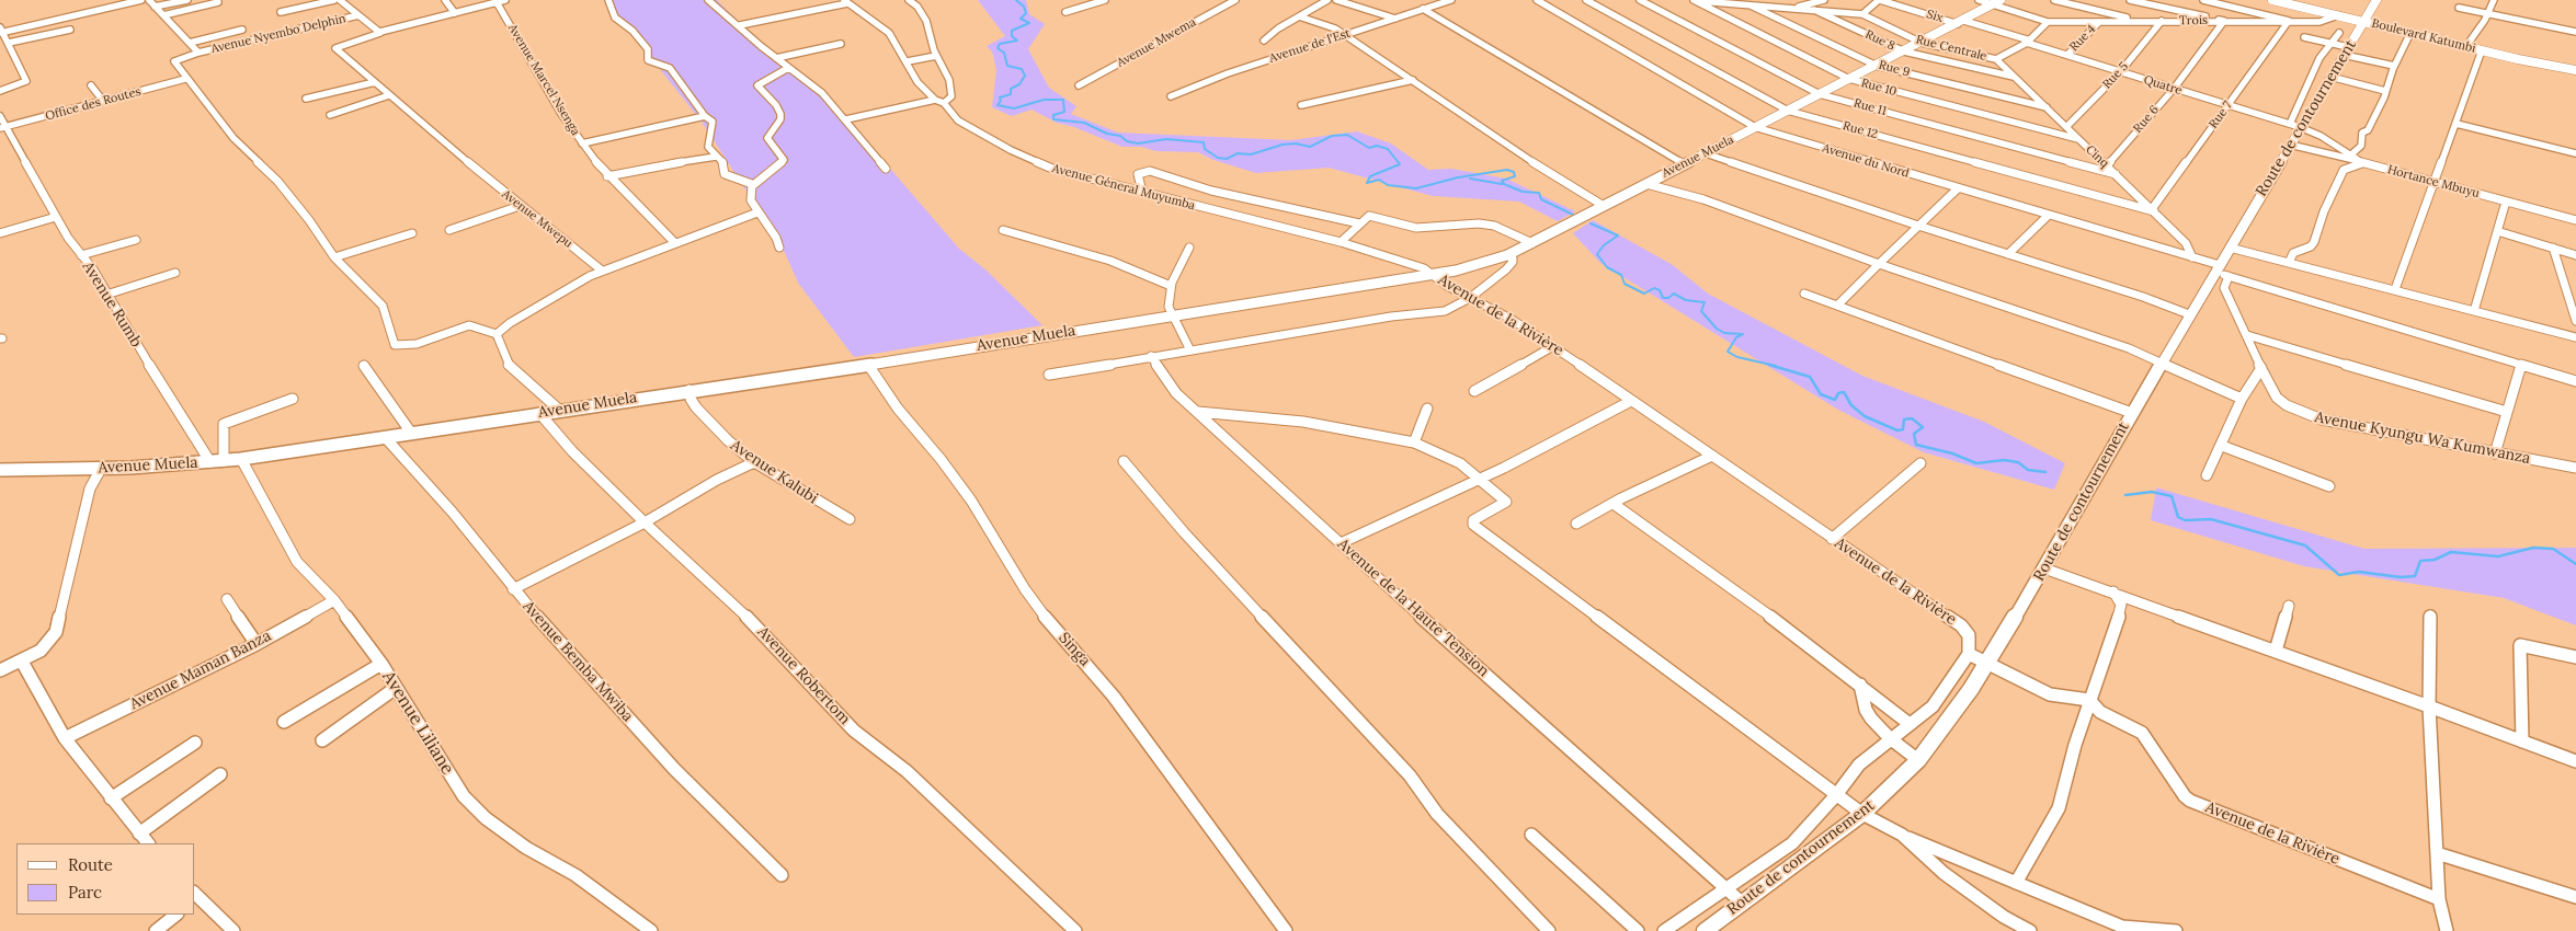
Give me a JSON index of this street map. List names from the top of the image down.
{
  "streets": {
    "street": [
      "Six",
      "Trois",
      "Avenue Nyembo Delphin",
      "Boulevard Katumbi",
      "Rue 4",
      "Rue 8",
      "Avenue Mwema",
      "Avenue de l'Est",
      "Rue Centrale",
      "Rue 9",
      "Rue 5",
      "Avenue Marcel Nsenga",
      "Quatre",
      "Rue 10",
      "Office des Routes",
      "Rue 11",
      "Rue 7",
      "Route de contournement",
      "Rue 6",
      "Rue 12",
      "Avenue Muela",
      "Cinq",
      "Avenue du Nord",
      "Hortance Mbuyu",
      "Avenue Géneral Muyumba",
      "Avenue Mwepu",
      "Avenue Rumb",
      "Avenue de la Rivière",
      "Avenue Kyungu Wa Kumwanza",
      "Avenue Kalubi",
      "Avenue de la Haute Tension",
      "Singa",
      "Avenue Bemba Mwiba",
      "Avenue Maman Banza",
      "Avenue Robertom",
      "Avenue Liliane"
    ]
  },
  "crossings": [
    ["Six", "Quatre"],
    ["Six", "Avenue Muela"],
    ["Trois", "Boulevard Katumbi"],
    ["Trois", "Rue 4"],
    ["Trois", "Rue Centrale"],
    ["Trois", "Rue 5"],
    ["Trois", "Rue 7"],
    ["Trois", "Rue 6"],
    ["Avenue Nyembo Delphin", "Office des Routes"],
    ["Boulevard Katumbi", "Route de contournement"],
    ["Rue 4", "Quatre"],
    ["Rue 8", "Avenue Muela"],
    ["Rue 8", "Cinq"],
    ["Rue Centrale", "Quatre"],
    ["Rue Centrale", "Avenue Muela"],
    ["Rue Centrale", "Cinq"],
    ["Rue 9", "Avenue Muela"],
    ["Rue 9", "Cinq"],
    ["Rue 5", "Quatre"],
    ["Rue 5", "Cinq"],
    ["Quatre", "Rue 7"],
    ["Quatre", "Route de contournement"],
    ["Quatre", "Rue 6"],
    ["Quatre", "Avenue Muela"],
    ["Quatre", "Hortance Mbuyu"],
    ["Rue 10", "Avenue Muela"],
    ["Rue 10", "Cinq"],
    ["Office des Routes", "Avenue Rumb"],
    ["Rue 11", "Avenue Muela"],
    ["Rue 11", "Cinq"],
    ["Rue 7", "Rue 12"],
    ["Rue 7", "Cinq"],
    ["Route de contournement", "Avenue du Nord"],
    ["Route de contournement", "Hortance Mbuyu"],
    ["Route de contournement", "Avenue de la Haute Tension"],
    ["Rue 6", "Cinq"],
    ["Rue 12", "Avenue Muela"],
    ["Rue 12", "Cinq"],
    ["Avenue Muela", "Avenue du Nord"],
    ["Avenue Muela", "Avenue Géneral Muyumba"],
    ["Avenue Muela", "Avenue Rumb"],
    ["Avenue Muela", "Avenue de la Rivière"],
    ["Avenue Muela", "Avenue Kalubi"],
    ["Avenue Muela", "Singa"],
    ["Avenue Muela", "Avenue Bemba Mwiba"],
    ["Avenue Muela", "Avenue Robertom"],
    ["Avenue Muela", "Avenue Liliane"],
    ["Cinq", "Avenue du Nord"],
    ["Avenue Géneral Muyumba", "Avenue de la Rivière"],
    ["Avenue Maman Banza", "Avenue Liliane"]
  ],
  "legend": ["Route", "Parc"]
}
